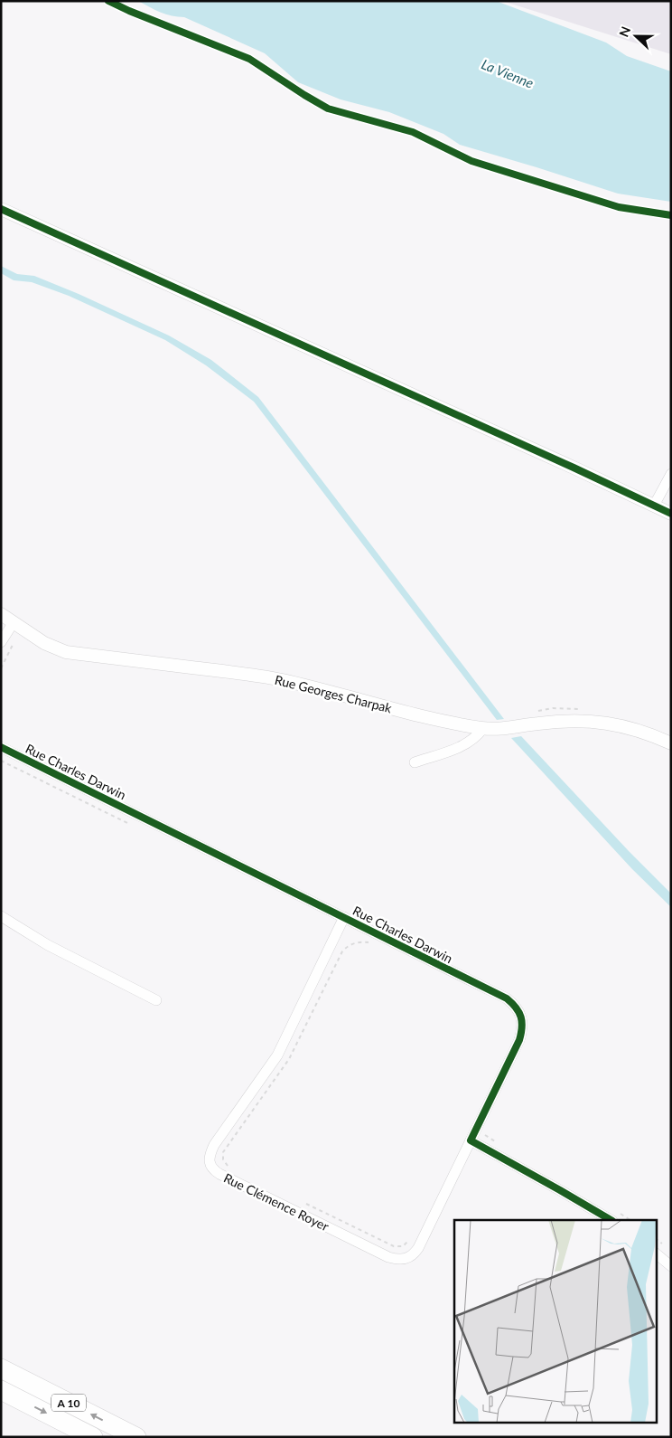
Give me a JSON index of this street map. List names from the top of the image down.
{
  "streets": {
    "highway": ["A 10"],
    "street": ["Rue Georges Charpak", "Rue Charles Darwin", "Rue Clémence Royer"]
  },
  "crossings": [
    ["Rue Charles Darwin", "Rue Clémence Royer"]
  ],
  "water": ["La Vienne"],
  "north": "left"
}
